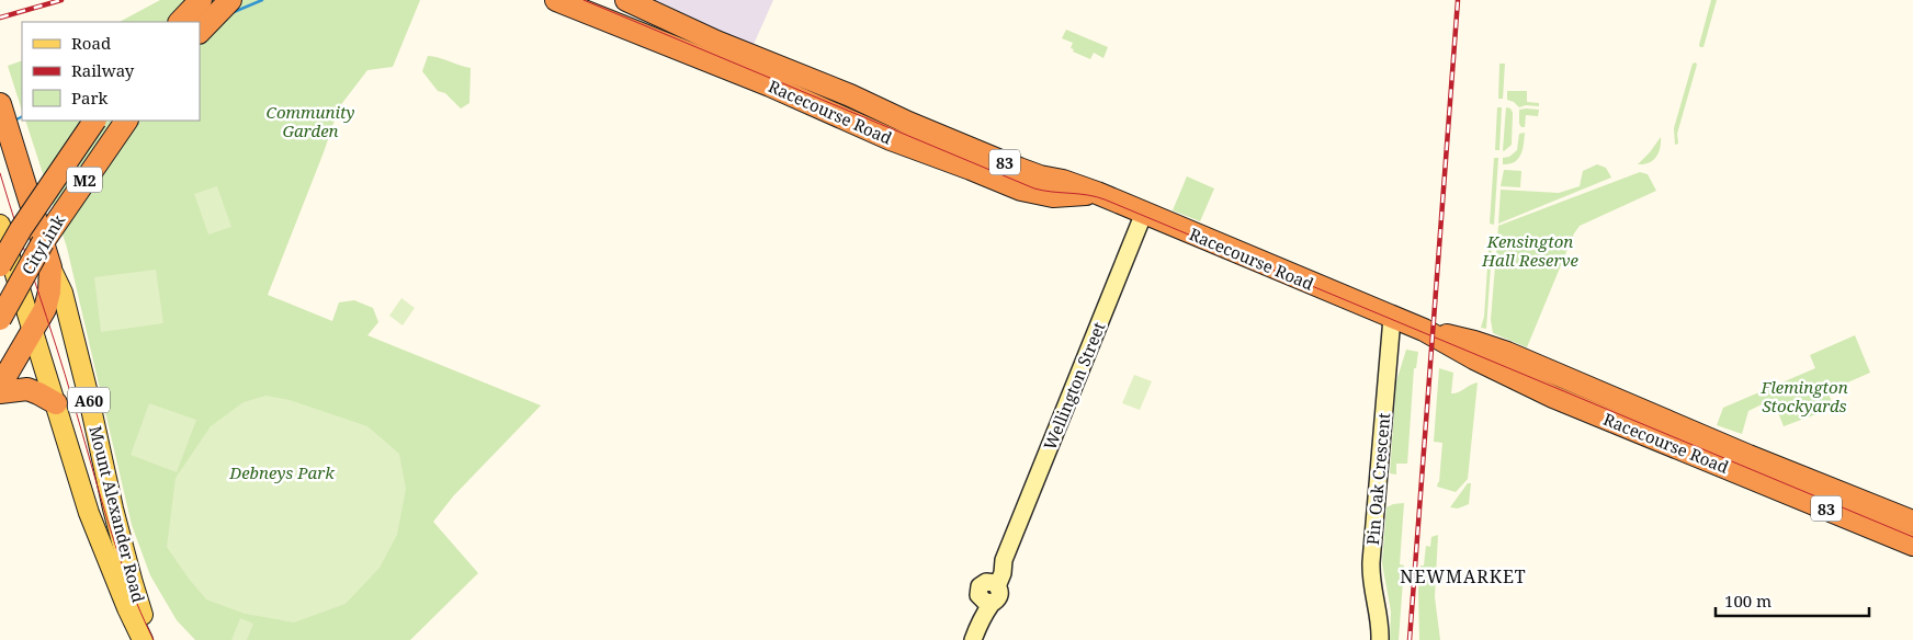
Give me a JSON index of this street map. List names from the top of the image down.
{
  "streets": {
    "highway": [
      "Racecourse Road",
      "83",
      "M2",
      "CityLink",
      "A60",
      "Mount Alexander Road"
    ],
    "street": ["Wellington Street", "Pin Oak Crescent"]
  },
  "crossings": [
    ["Racecourse Road", "Wellington Street"],
    ["Racecourse Road", "Pin Oak Crescent"]
  ],
  "districts": ["NEWMARKET"],
  "parks": [
    "Community Garden",
    "Kensington Hall Reserve",
    "Flemington Stockyards",
    "Debneys Park"
  ],
  "legend": ["Road", "Railway", "Park"],
  "scale_bar": "100 m"
}
